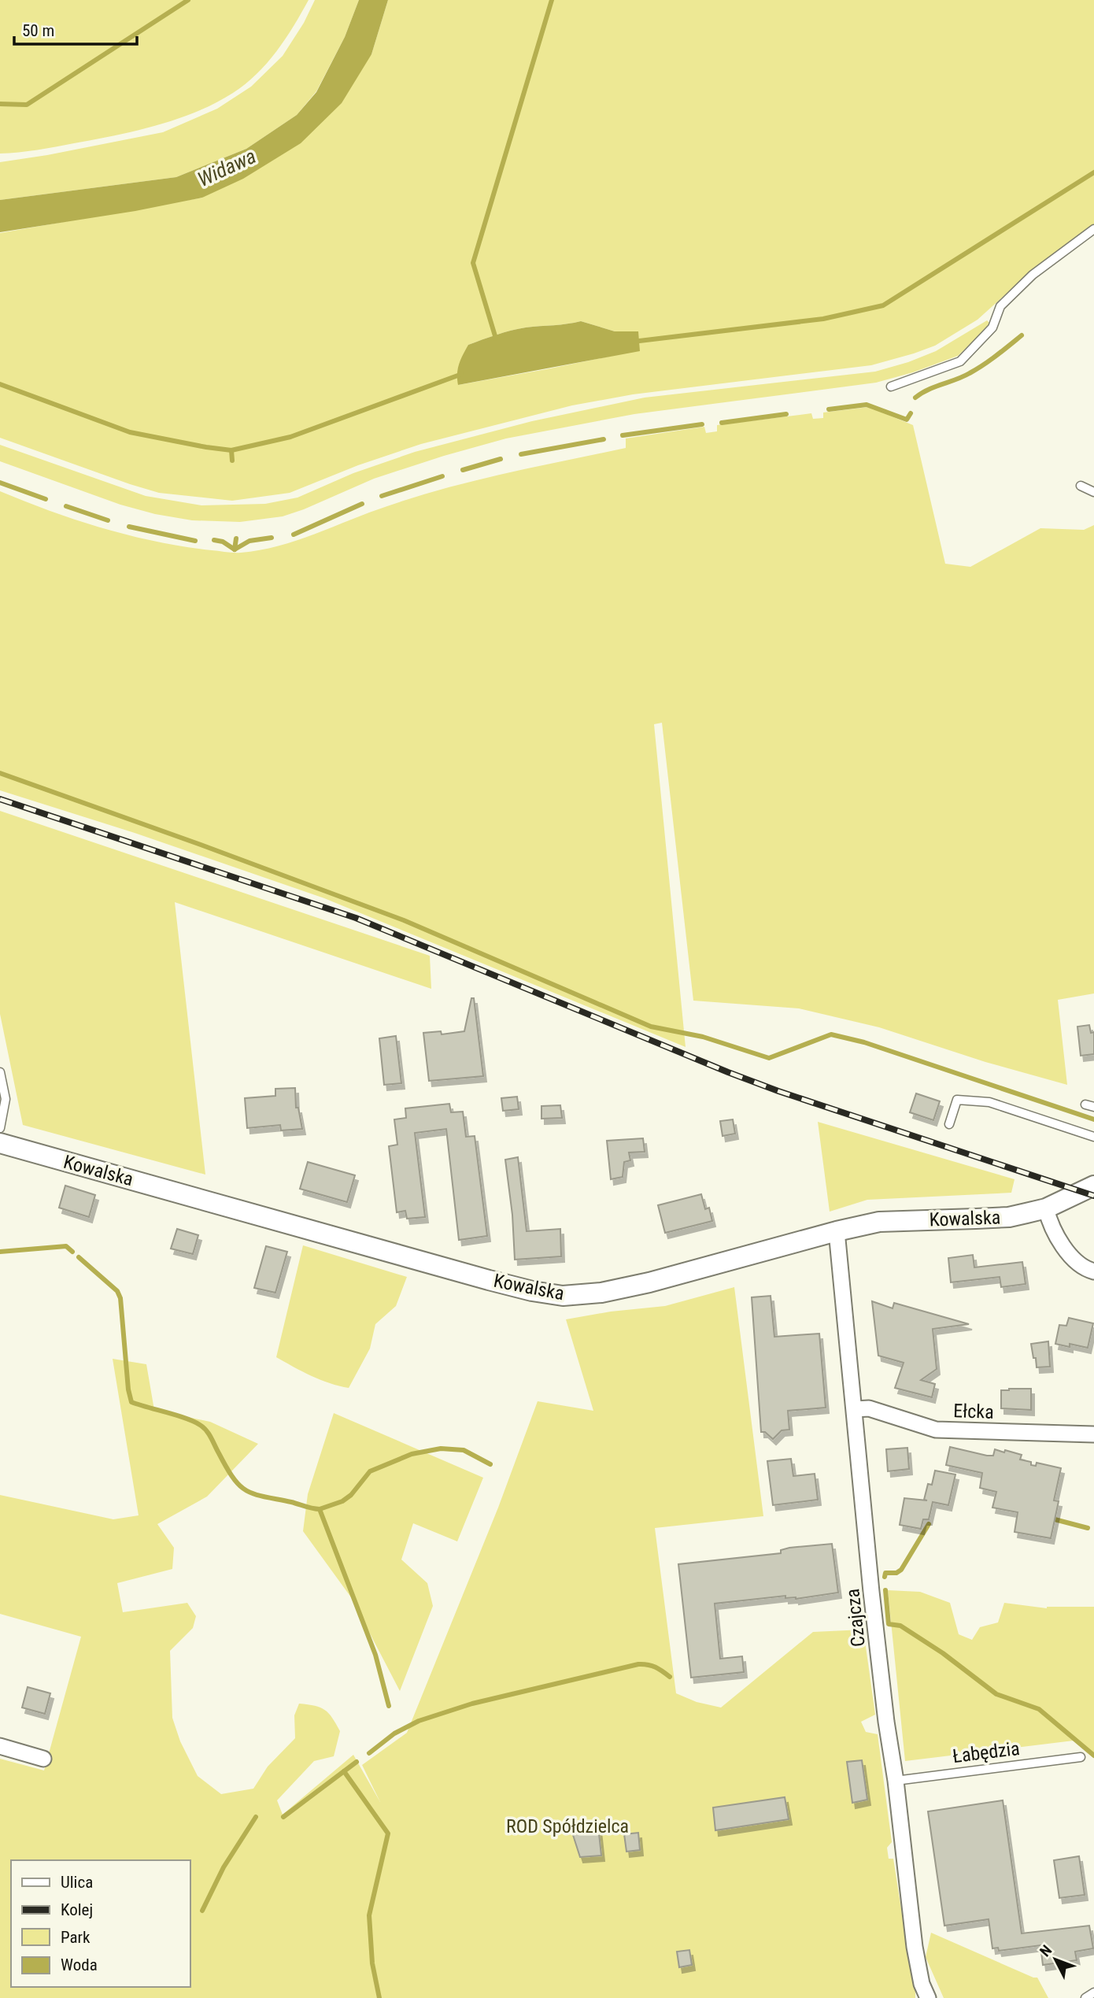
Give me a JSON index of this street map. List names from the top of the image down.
{
  "streets": {
    "street": ["Kowalska", "Ełcka", "Czajcza"],
    "lane": ["Łabędzia"]
  },
  "crossings": [
    ["Kowalska", "Czajcza"],
    ["Ełcka", "Czajcza"],
    ["Czajcza", "Łabędzia"]
  ],
  "water": ["Widawa"],
  "parks": ["ROD Spółdzielca"],
  "legend": [
    "Ulica",
    "Kolej",
    "Park",
    "Woda"
  ],
  "scale_bar": "50 m",
  "north": "top left"
}
